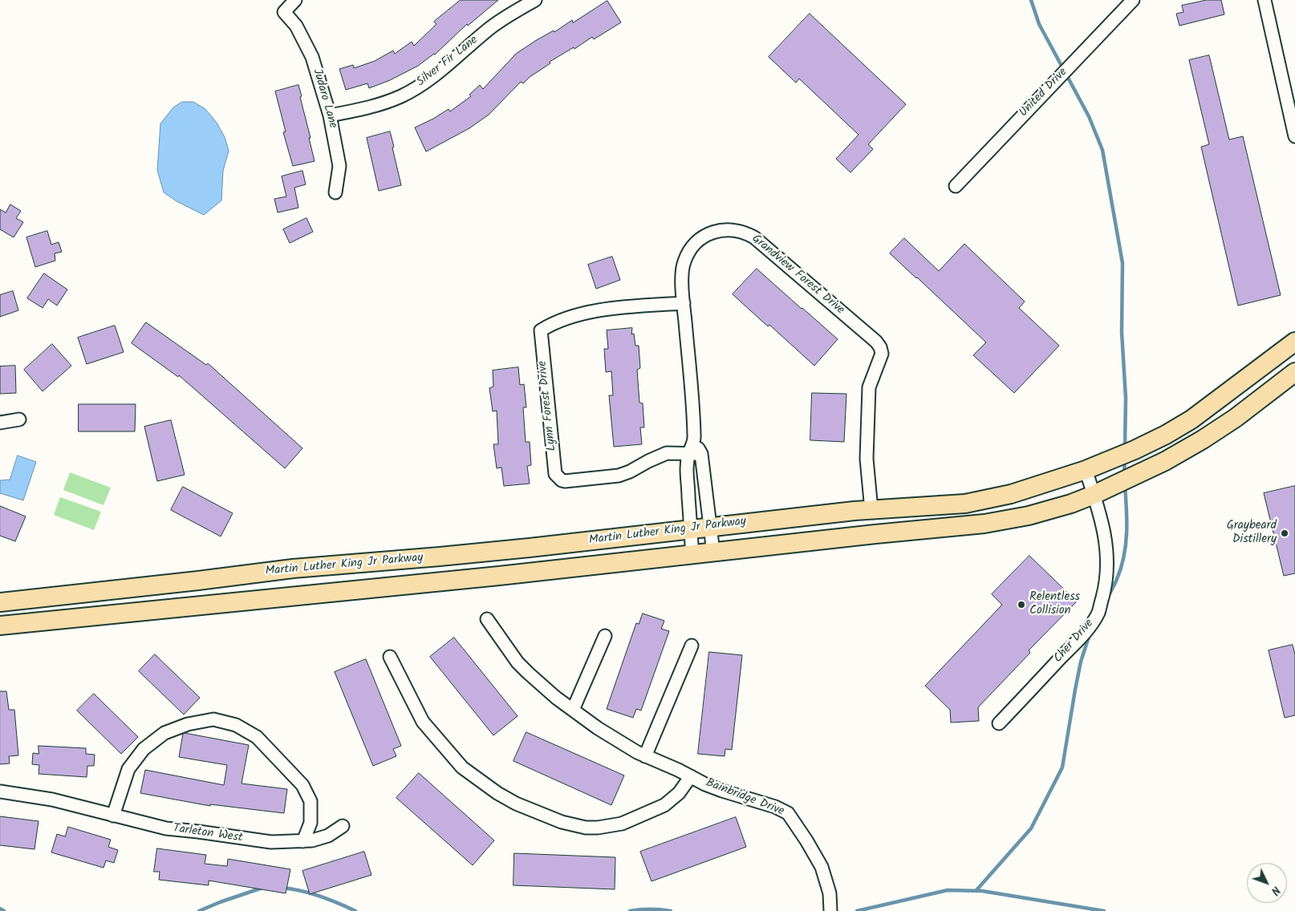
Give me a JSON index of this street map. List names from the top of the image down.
{
  "streets": {
    "main road": ["Martin Luther King Jr Parkway"],
    "street": [
      "Silver Fir Lane",
      "United Drive",
      "Judaro Lane",
      "Grandview Forest Drive",
      "Lynn Forest Drive",
      "Cher Drive",
      "Bainbridge Drive",
      "Tarleton West"
    ]
  },
  "crossings": [
    ["Silver Fir Lane", "Judaro Lane"],
    ["Grandview Forest Drive", "Lynn Forest Drive"],
    ["Grandview Forest Drive", "Martin Luther King Jr Parkway"],
    ["Martin Luther King Jr Parkway", "Cher Drive"]
  ],
  "places": ["Graybeard Distillery", "Relentless Collision"],
  "north": "bottom right"
}
